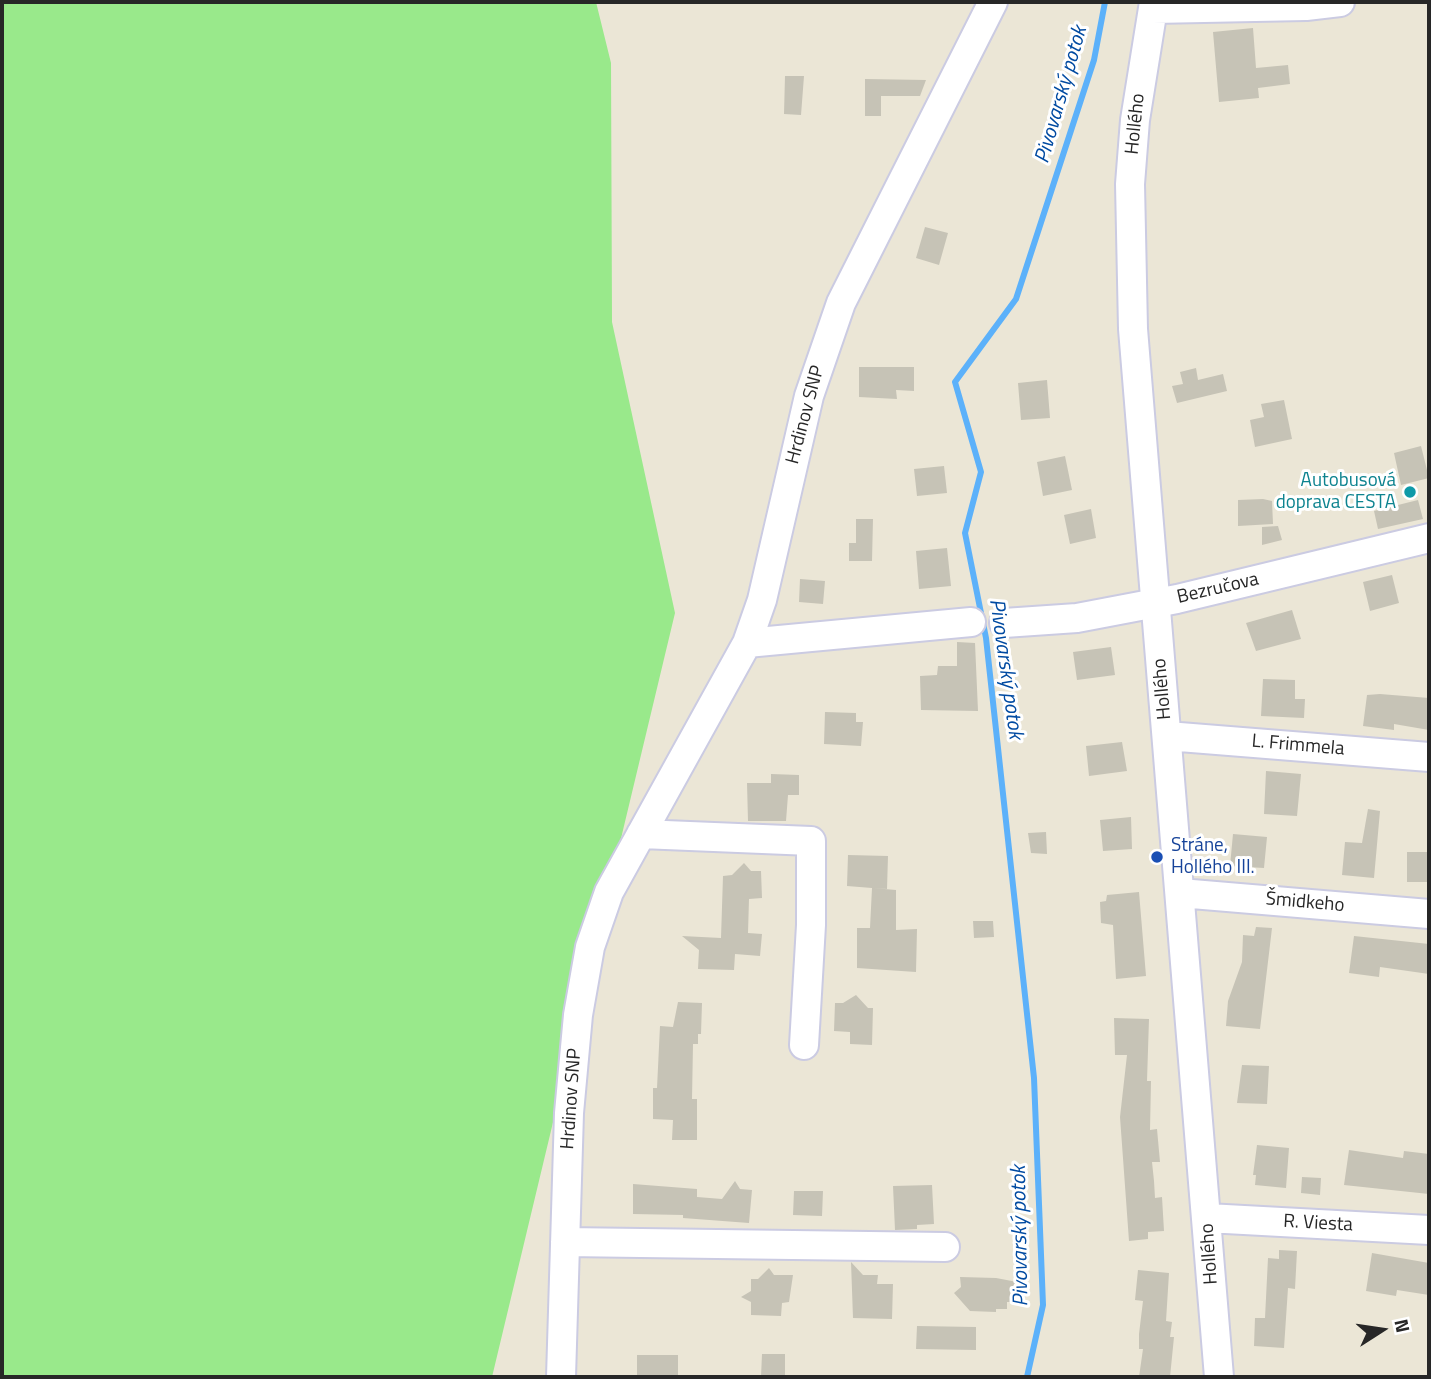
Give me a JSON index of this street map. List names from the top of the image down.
{
  "streets": {
    "street": [
      "Hollého",
      "Hrdinov SNP",
      "Bezručova",
      "L. Frimmela",
      "Šmidkeho",
      "R. Viesta"
    ]
  },
  "crossings": [
    ["Hollého", "Bezručova"],
    ["Hollého", "L. Frimmela"],
    ["Hollého", "Šmidkeho"],
    ["Hollého", "R. Viesta"]
  ],
  "water": ["Pivovarský potok"],
  "places": ["Autobusová doprava CESTA", "Stráne, Hollého III."],
  "north": "right"
}
